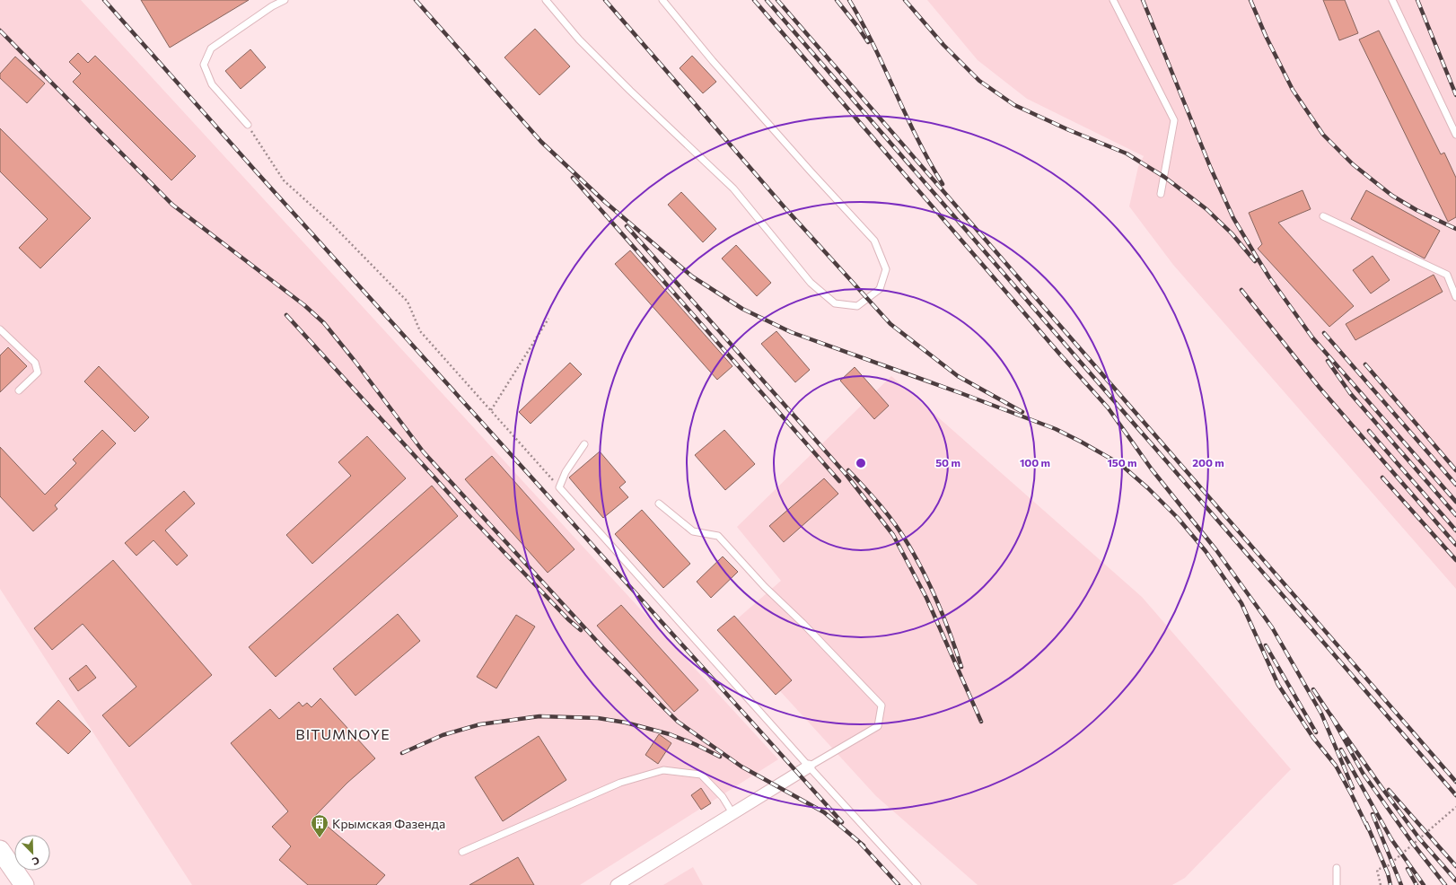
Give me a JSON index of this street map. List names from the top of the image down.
{
  "districts": ["BITUMNOYE"],
  "places": {
    "building": ["Крымская Фазенда"]
  },
  "north": "bottom right",
  "rings": [
    "50 m",
    "100 m",
    "150 m",
    "200 m"
  ]
}
